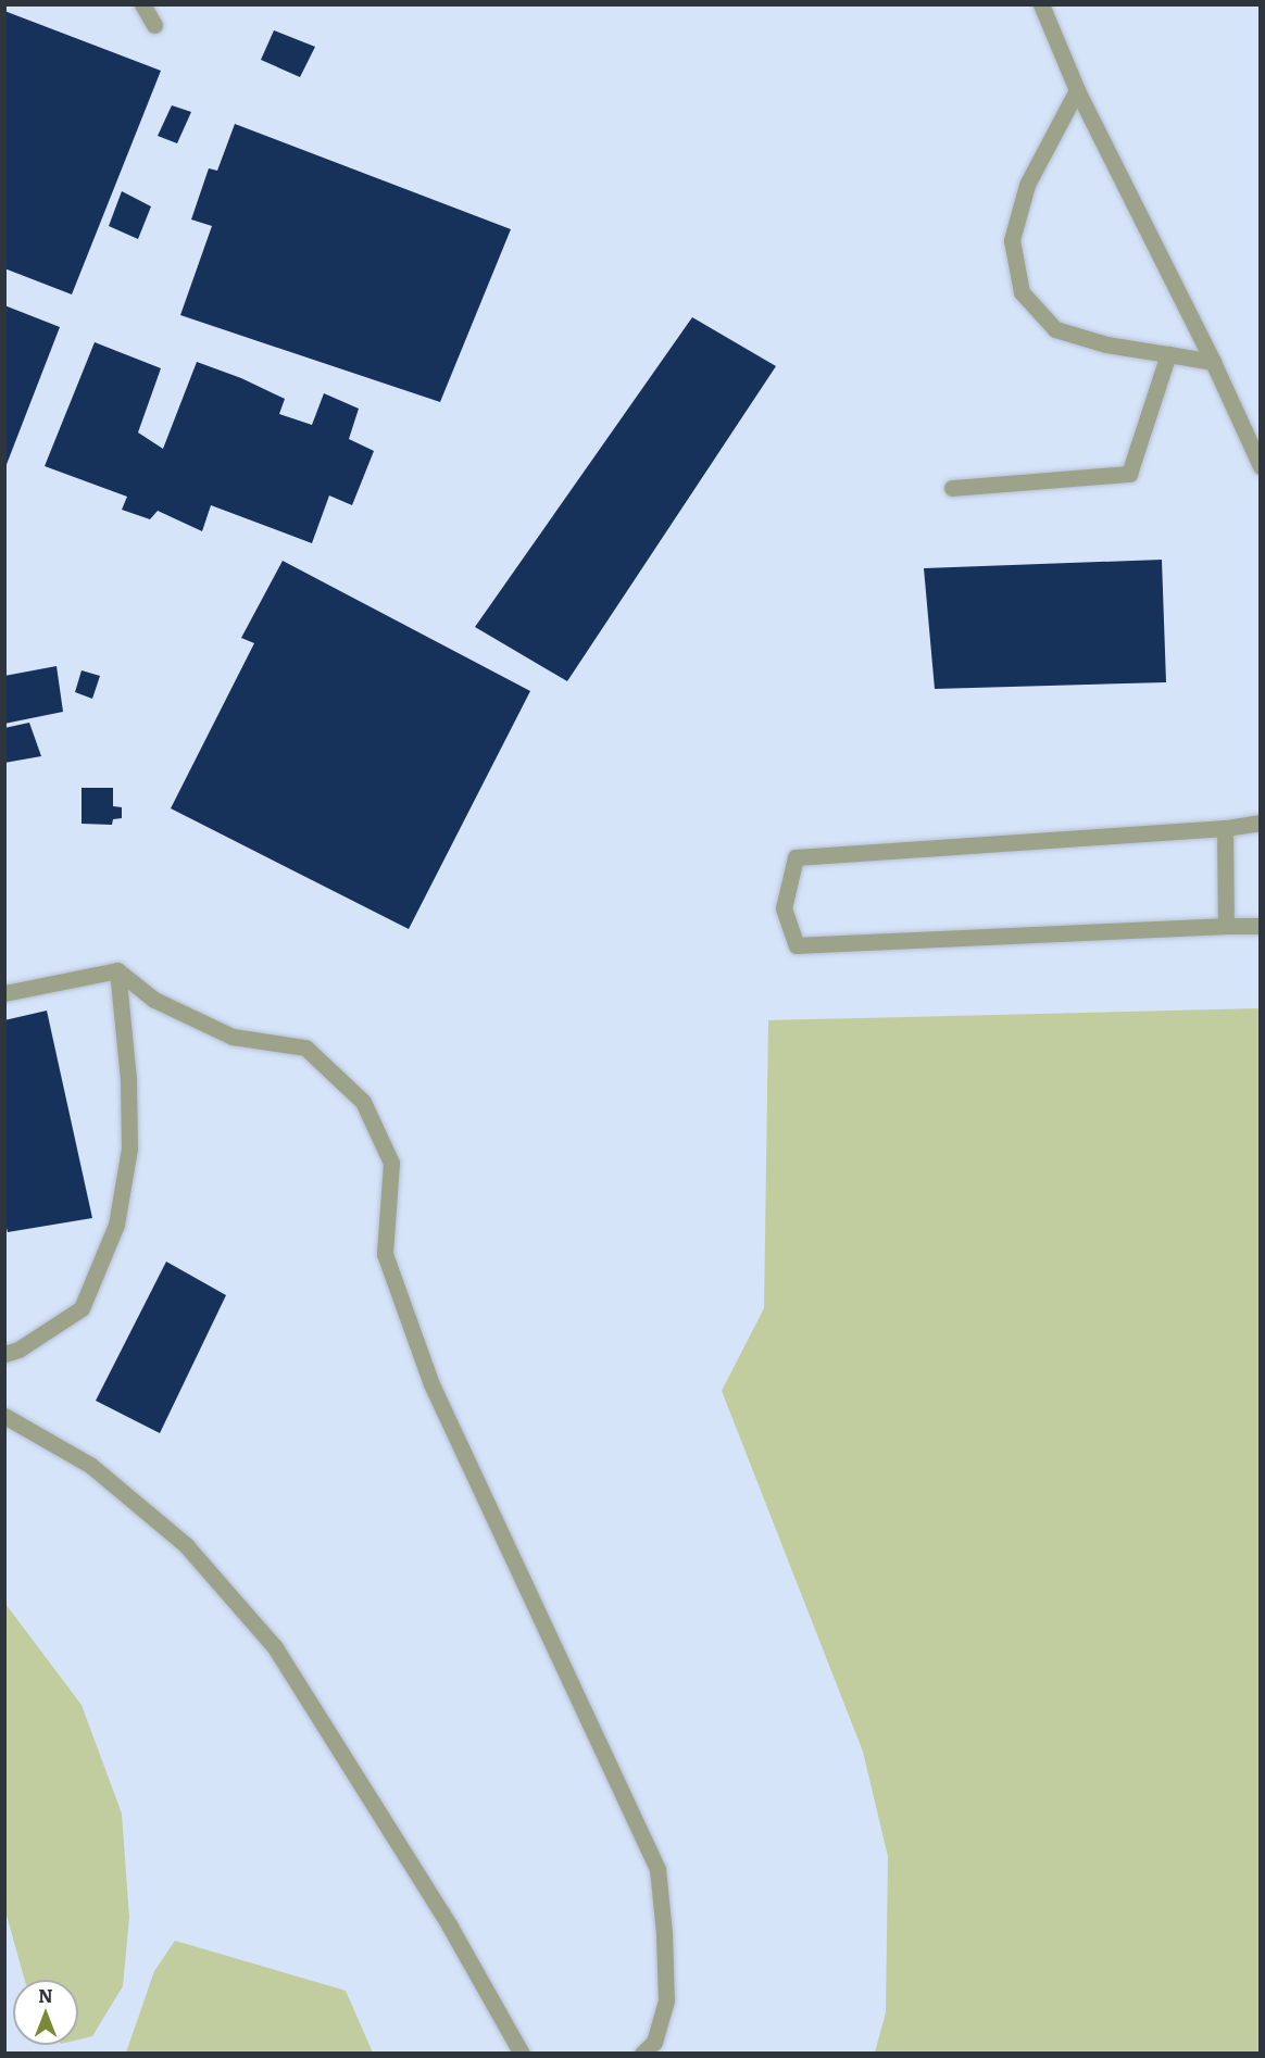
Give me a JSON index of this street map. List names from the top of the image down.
{
  "north": "top"
}
